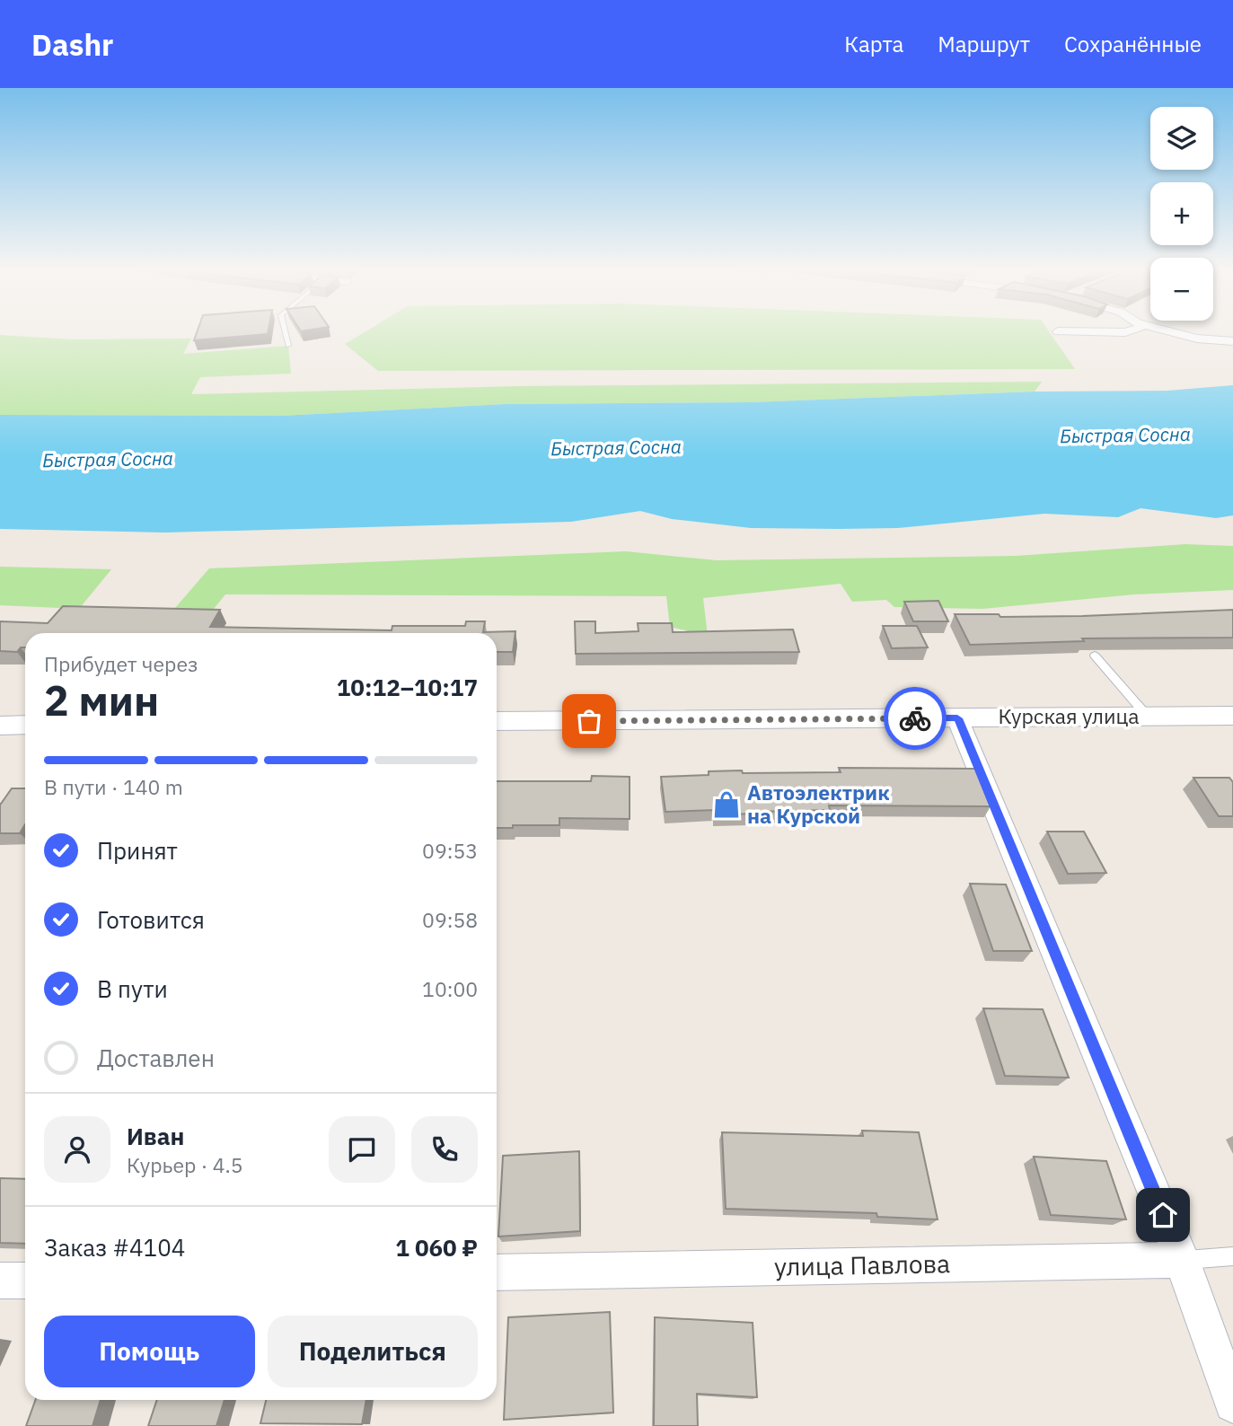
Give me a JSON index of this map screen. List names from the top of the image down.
{
  "streets": {
    "street": ["Курская улица", "улица Павлова"]
  },
  "water": ["Быстрая Сосна"],
  "places": {
    "shop": ["Автоэлектрик на Курской"]
  },
  "page": {
    "header": "Dashr",
    "nav": ["Карта", "Маршрут", "Сохранённые"],
    "map_buttons": ["+", "−"],
    "heading": ["2 мин", "Прибудет через", "10:12–10:17"],
    "panel": [
      "Иван",
      "Курьер · 4.5",
      "Заказ #4104",
      "1 060 ₽"
    ],
    "bar": "В пути · 140 m",
    "list": [
      ["Принят", "09:53"],
      ["Готовится", "09:58"],
      ["В пути", "10:00"],
      "Доставлен"
    ],
    "buttons": ["Помощь", "Поделиться"]
  }
}
